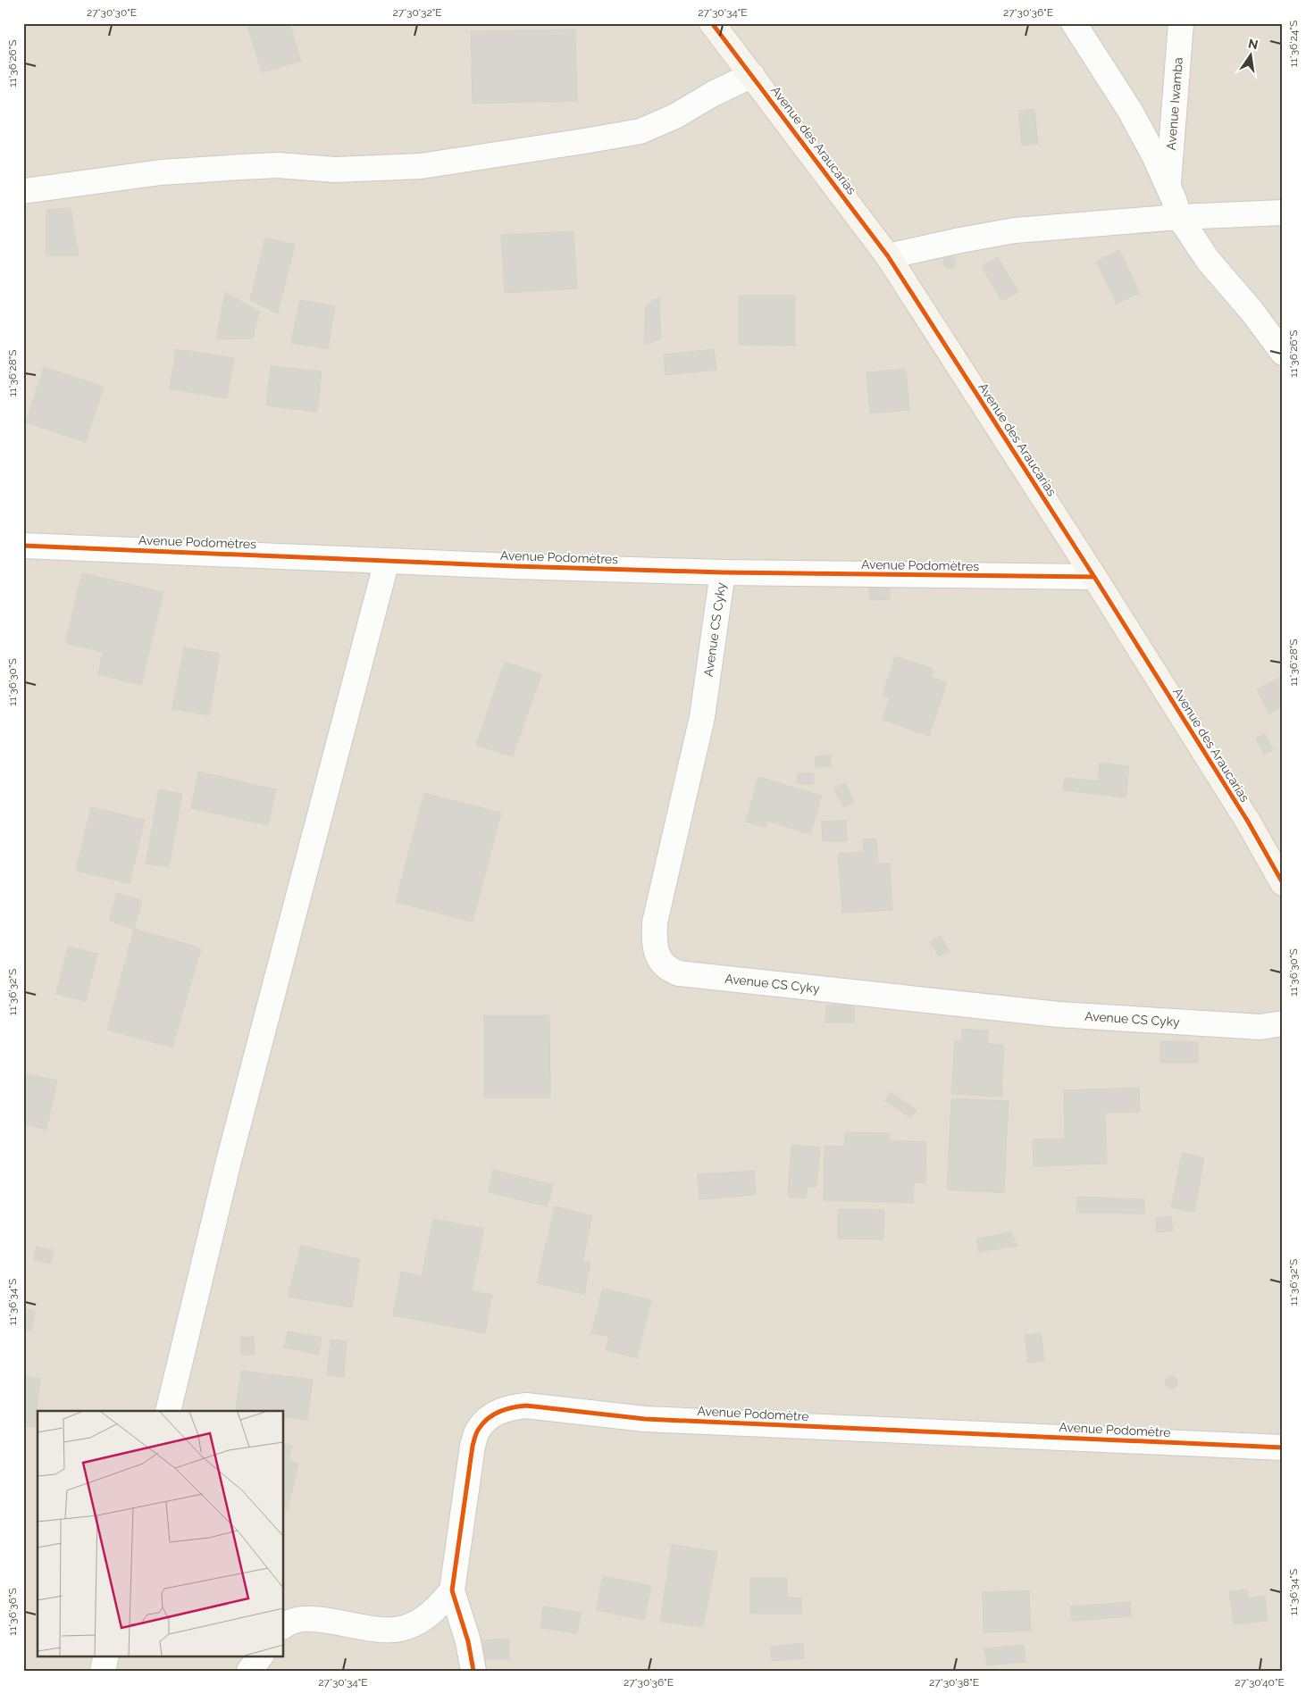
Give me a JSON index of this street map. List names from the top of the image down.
{
  "streets": {
    "street": [
      "Avenue Iwamba",
      "Avenue des Araucarias",
      "Avenue Podomètres",
      "Avenue CS Cyky",
      "Avenue Podomètre"
    ]
  },
  "crossings": [
    ["Avenue des Araucarias", "Avenue Podomètres"],
    ["Avenue Podomètres", "Avenue CS Cyky"]
  ],
  "north": "top",
  "coordinates": [
    "27°30'30\"E",
    "27°30'32\"E",
    "27°30'34\"E",
    "27°30'36\"E",
    "11°36'24\"S",
    "11°36'26\"S",
    "11°36'28\"S",
    "11°36'30\"S",
    "11°36'32\"S",
    "11°36'34\"S",
    "11°36'36\"S",
    "27°30'38\"E",
    "27°30'40\"E"
  ]
}
